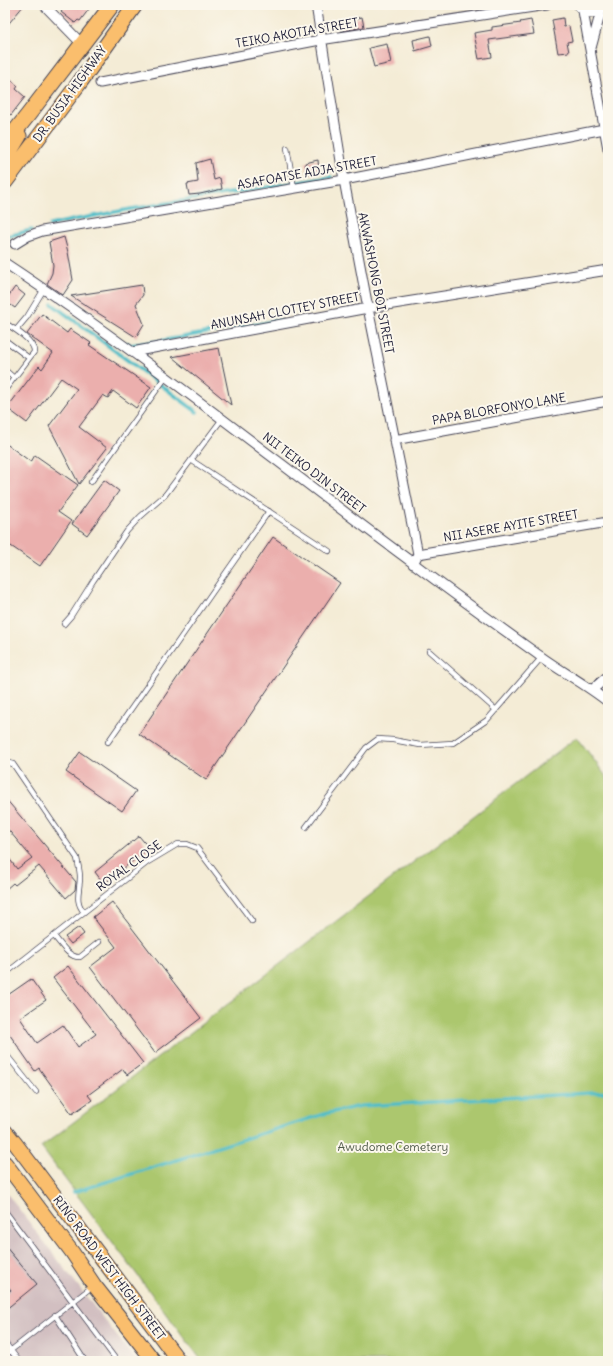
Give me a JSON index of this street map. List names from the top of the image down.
{
  "streets": {
    "highway": ["DR. BUSIA HIGHWAY"],
    "main road": ["RING ROAD WEST HIGH STREET"],
    "street": [
      "TEIKO AKOTIA STREET",
      "ASAFOATSE ADJA STREET",
      "AKWASHONG BOI STREET",
      "ANUNSAH CLOTTEY STREET",
      "PAPA BLORFONYO LANE",
      "NII TEIKO DIN STREET",
      "NII ASERE AYITE STREET"
    ],
    "lane": ["ROYAL CLOSE"]
  },
  "crossings": [
    ["TEIKO AKOTIA STREET", "AKWASHONG BOI STREET"],
    ["ASAFOATSE ADJA STREET", "AKWASHONG BOI STREET"],
    ["AKWASHONG BOI STREET", "ANUNSAH CLOTTEY STREET"],
    ["AKWASHONG BOI STREET", "PAPA BLORFONYO LANE"],
    ["AKWASHONG BOI STREET", "NII ASERE AYITE STREET"],
    ["ANUNSAH CLOTTEY STREET", "NII TEIKO DIN STREET"]
  ],
  "parks": ["Awudome Cemetery"]
}
